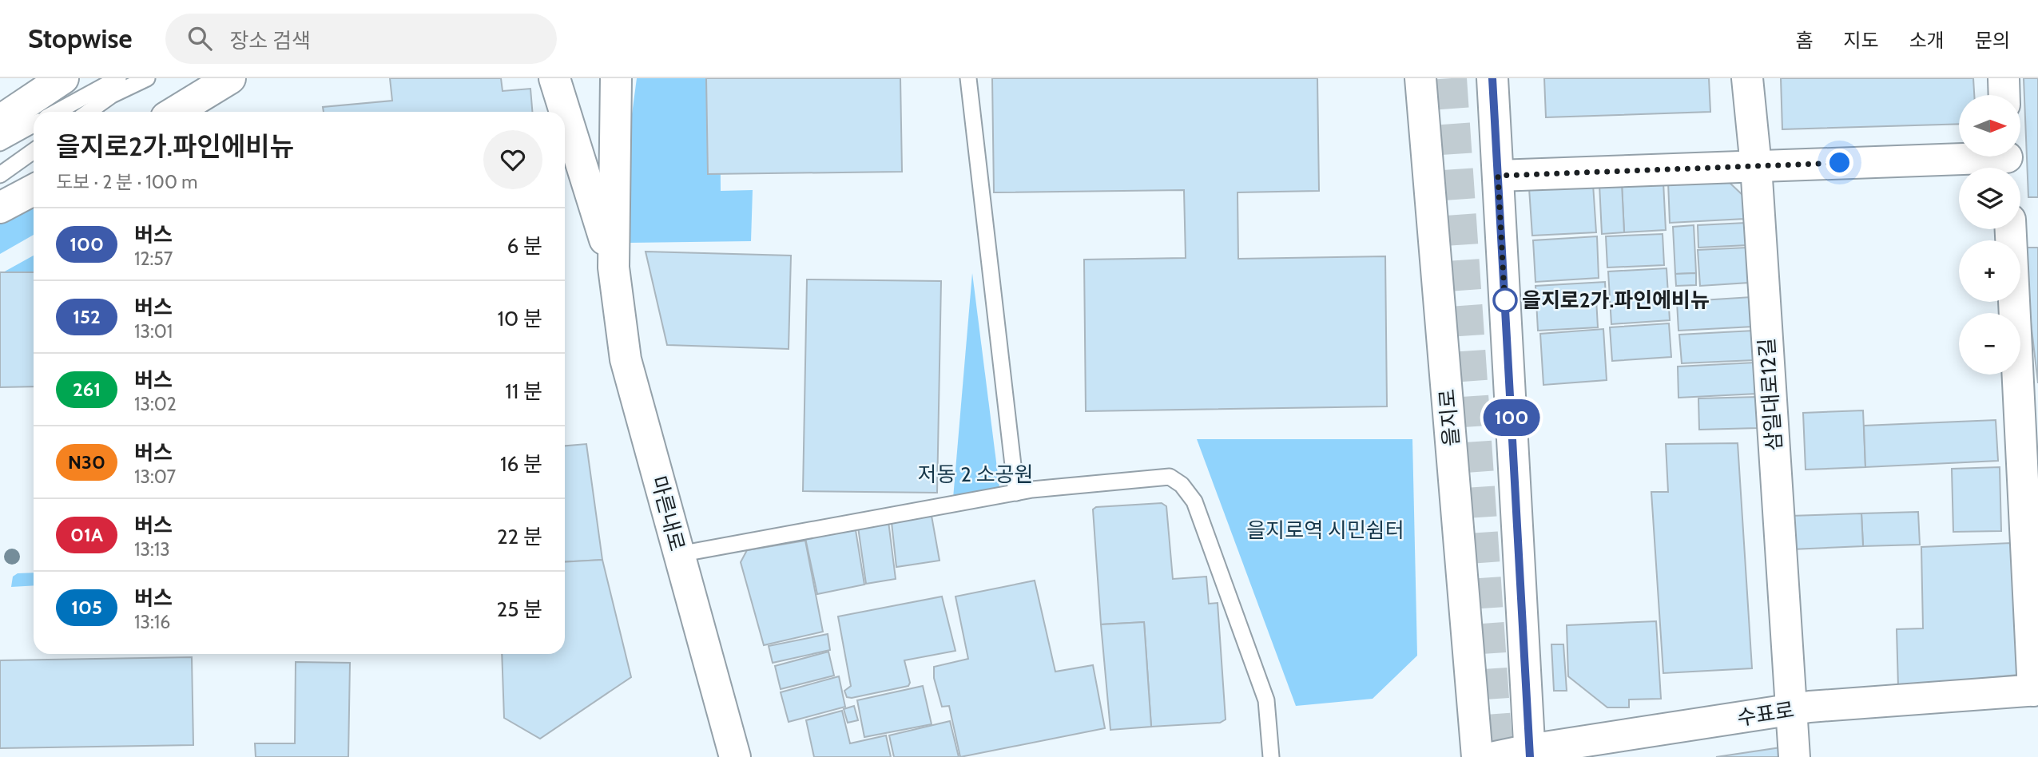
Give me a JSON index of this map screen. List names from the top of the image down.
{
  "streets": {
    "main road": [
      "삼일대로12길",
      "을지로",
      "마른내로",
      "수표로"
    ]
  },
  "crossings": [
    ["삼일대로12길", "수표로"]
  ],
  "parks": ["저동 2 소공원", "을지로역 시민쉼터"],
  "places": ["을지로2가.파인에비뉴"],
  "lines": ["bus line 100"],
  "north": "right",
  "page": {
    "header": "Stopwise",
    "search": "장소 검색",
    "nav": [
      "홈",
      "지도",
      "소개",
      "문의"
    ],
    "on_map": "100",
    "map_buttons": ["+", "−"],
    "heading": ["을지로2가.파인에비뉴", "도보 · 2 분 · 100 m"],
    "list": [
      {
        "mark": "100",
        "name": "버스",
        "note": "12:57",
        "value": "6 분"
      },
      {
        "mark": "152",
        "name": "버스",
        "note": "13:01",
        "value": "10 분"
      },
      {
        "mark": "261",
        "name": "버스",
        "note": "13:02",
        "value": "11 분"
      },
      {
        "mark": "N30",
        "name": "버스",
        "note": "13:07",
        "value": "16 분"
      },
      {
        "mark": "01A",
        "name": "버스",
        "note": "13:13",
        "value": "22 분"
      },
      {
        "mark": "105",
        "name": "버스",
        "note": "13:16",
        "value": "25 분"
      }
    ]
  }
}
